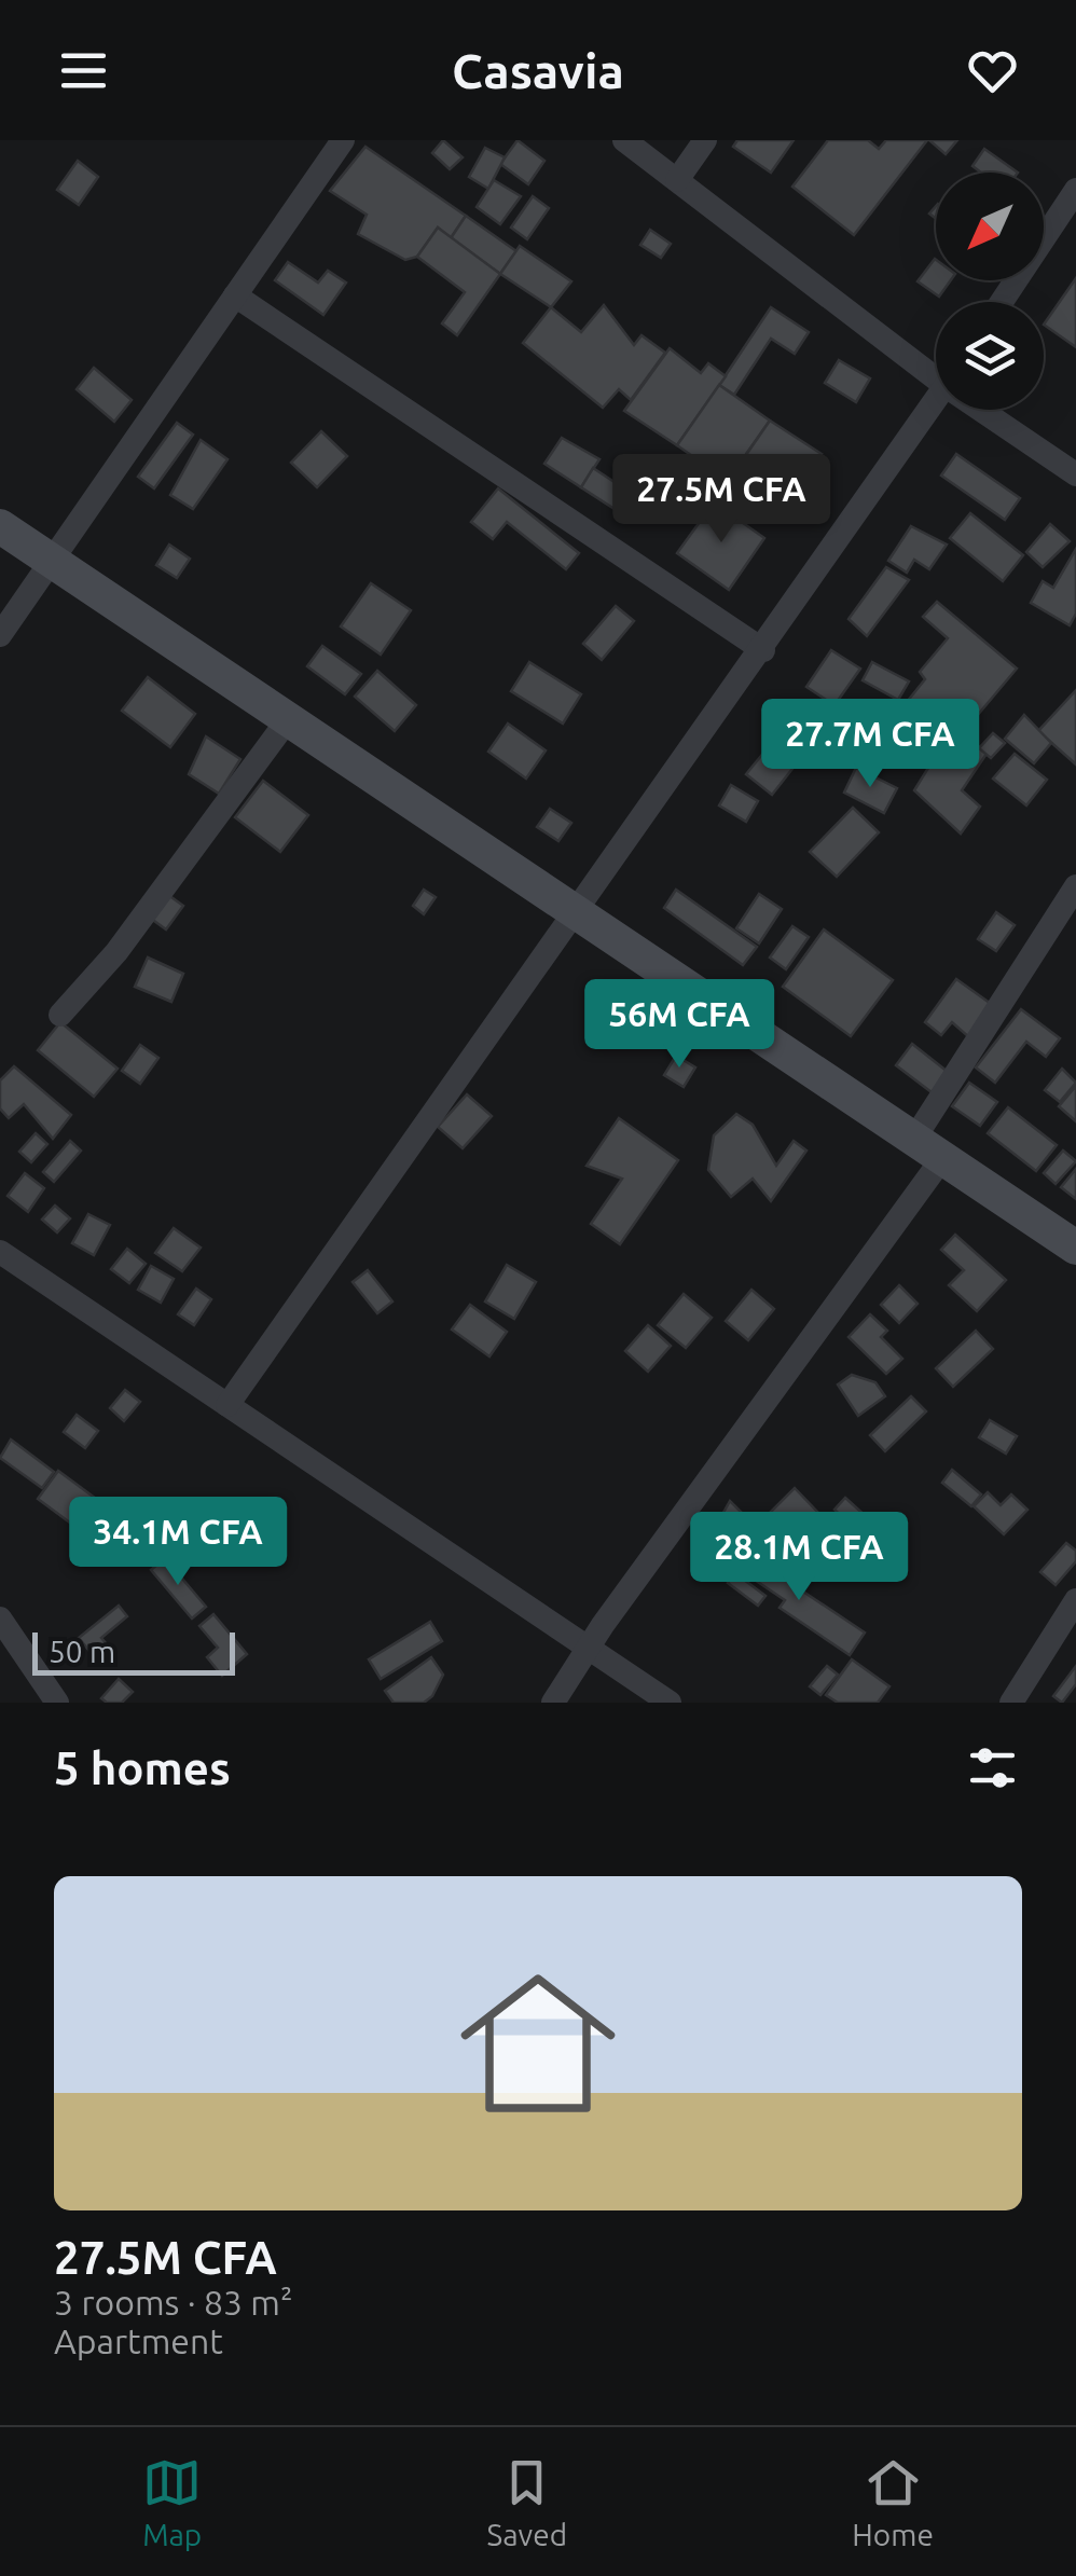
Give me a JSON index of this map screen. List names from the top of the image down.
{
  "scale_bar": "50 m",
  "north": "bottom left",
  "page": {
    "header": "Casavia",
    "price": [
      "27.5M CFA",
      "27.7M CFA",
      "56M CFA",
      "34.1M CFA",
      "28.1M CFA"
    ],
    "scale": "50 m",
    "heading": "5 homes",
    "list": [
      {
        "name": "27.5M CFA",
        "note": "3 rooms · 83 m² · Apartment"
      }
    ],
    "tabs": ["Map", "Saved", "Home"]
  }
}
